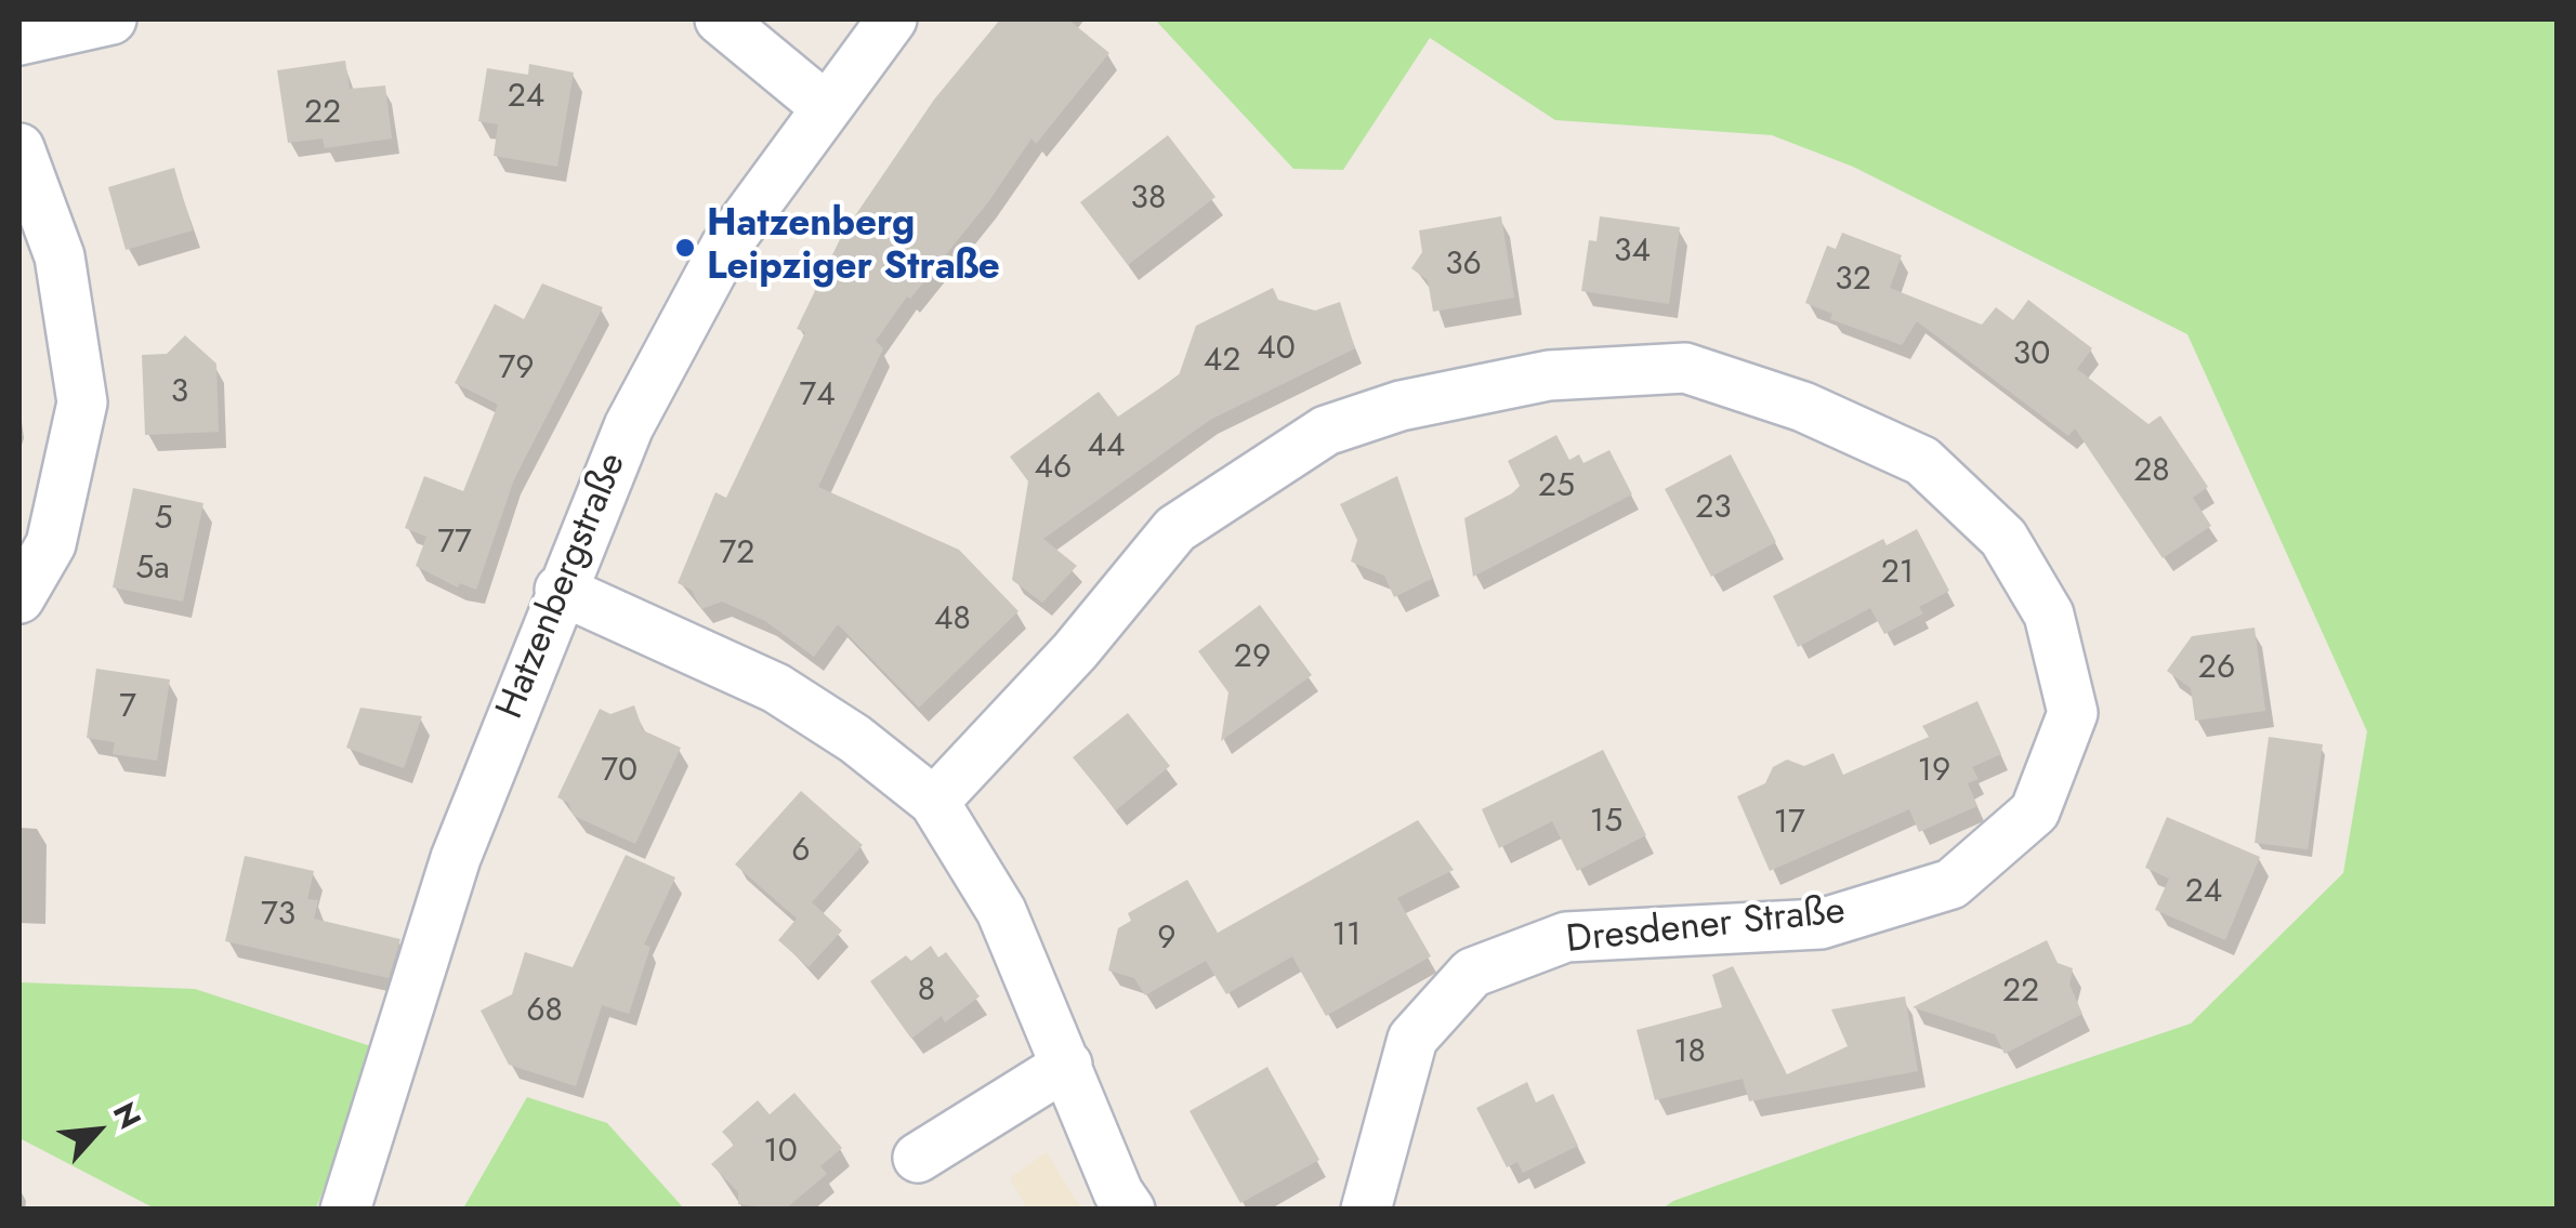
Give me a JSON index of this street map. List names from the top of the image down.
{
  "streets": {
    "street": ["Hatzenbergstraße", "Dresdener Straße"]
  },
  "places": ["Hatzenberg Leipziger Straße"],
  "house_numbers": [
    "24",
    "22",
    "38",
    "34",
    "36",
    "32",
    "40",
    "30",
    "42",
    "79",
    "3",
    "74",
    "44",
    "46",
    "28",
    "25",
    "23",
    "5",
    "77",
    "72",
    "5a",
    "21",
    "48",
    "29",
    "26",
    "7",
    "70",
    "19",
    "15",
    "17",
    "6",
    "24",
    "73",
    "11",
    "9",
    "8",
    "22",
    "68",
    "18",
    "10"
  ],
  "north": "top right"
}
